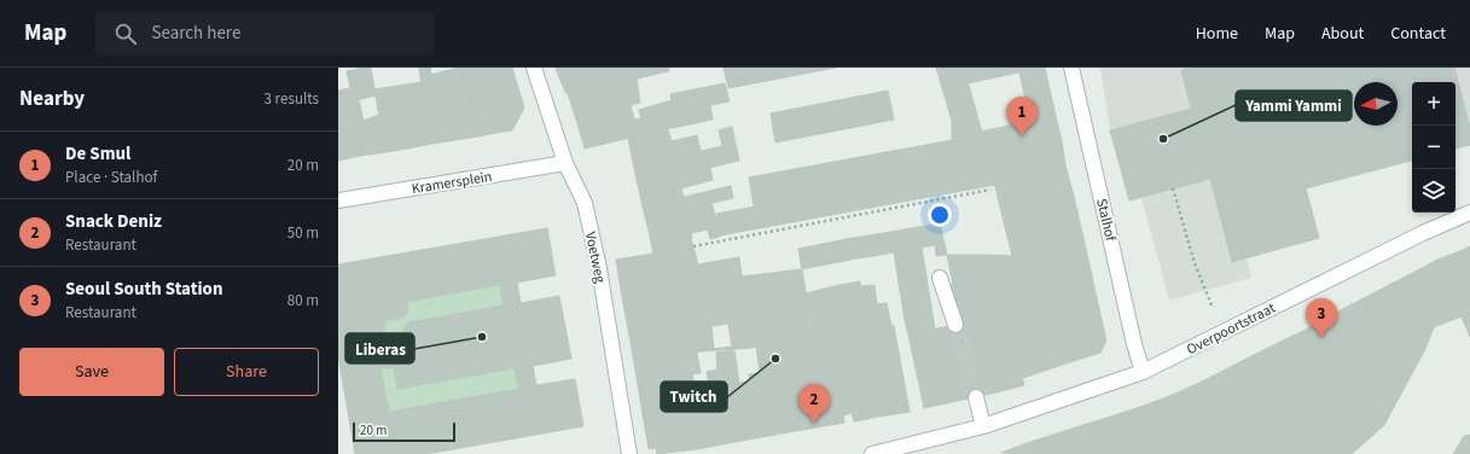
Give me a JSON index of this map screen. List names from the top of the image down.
{
  "streets": {
    "street": [
      "Kramersplein",
      "Stalhof",
      "Voetweg",
      "Overpoortstraat"
    ]
  },
  "crossings": [
    ["Kramersplein", "Voetweg"],
    ["Stalhof", "Overpoortstraat"]
  ],
  "places": ["Yammi Yammi", "Liberas", "Twitch"],
  "scale_bar": "20 m",
  "north": "left",
  "page": {
    "header": "Map",
    "search": "Search here",
    "nav": [
      "Home",
      "Map",
      "About",
      "Contact"
    ],
    "heading": ["Nearby", "3 results"],
    "map_buttons": ["+", "−"],
    "pins": ["1", "3", "2"],
    "list": [
      {
        "mark": "1",
        "name": "De Smul",
        "note": "Place · Stalhof",
        "value": "20 m"
      },
      {
        "mark": "2",
        "name": "Snack Deniz",
        "note": "Restaurant",
        "value": "50 m"
      },
      {
        "mark": "3",
        "name": "Seoul South Station",
        "note": "Restaurant",
        "value": "80 m"
      }
    ],
    "buttons": ["Save", "Share"],
    "scale": "20 m"
  }
}
